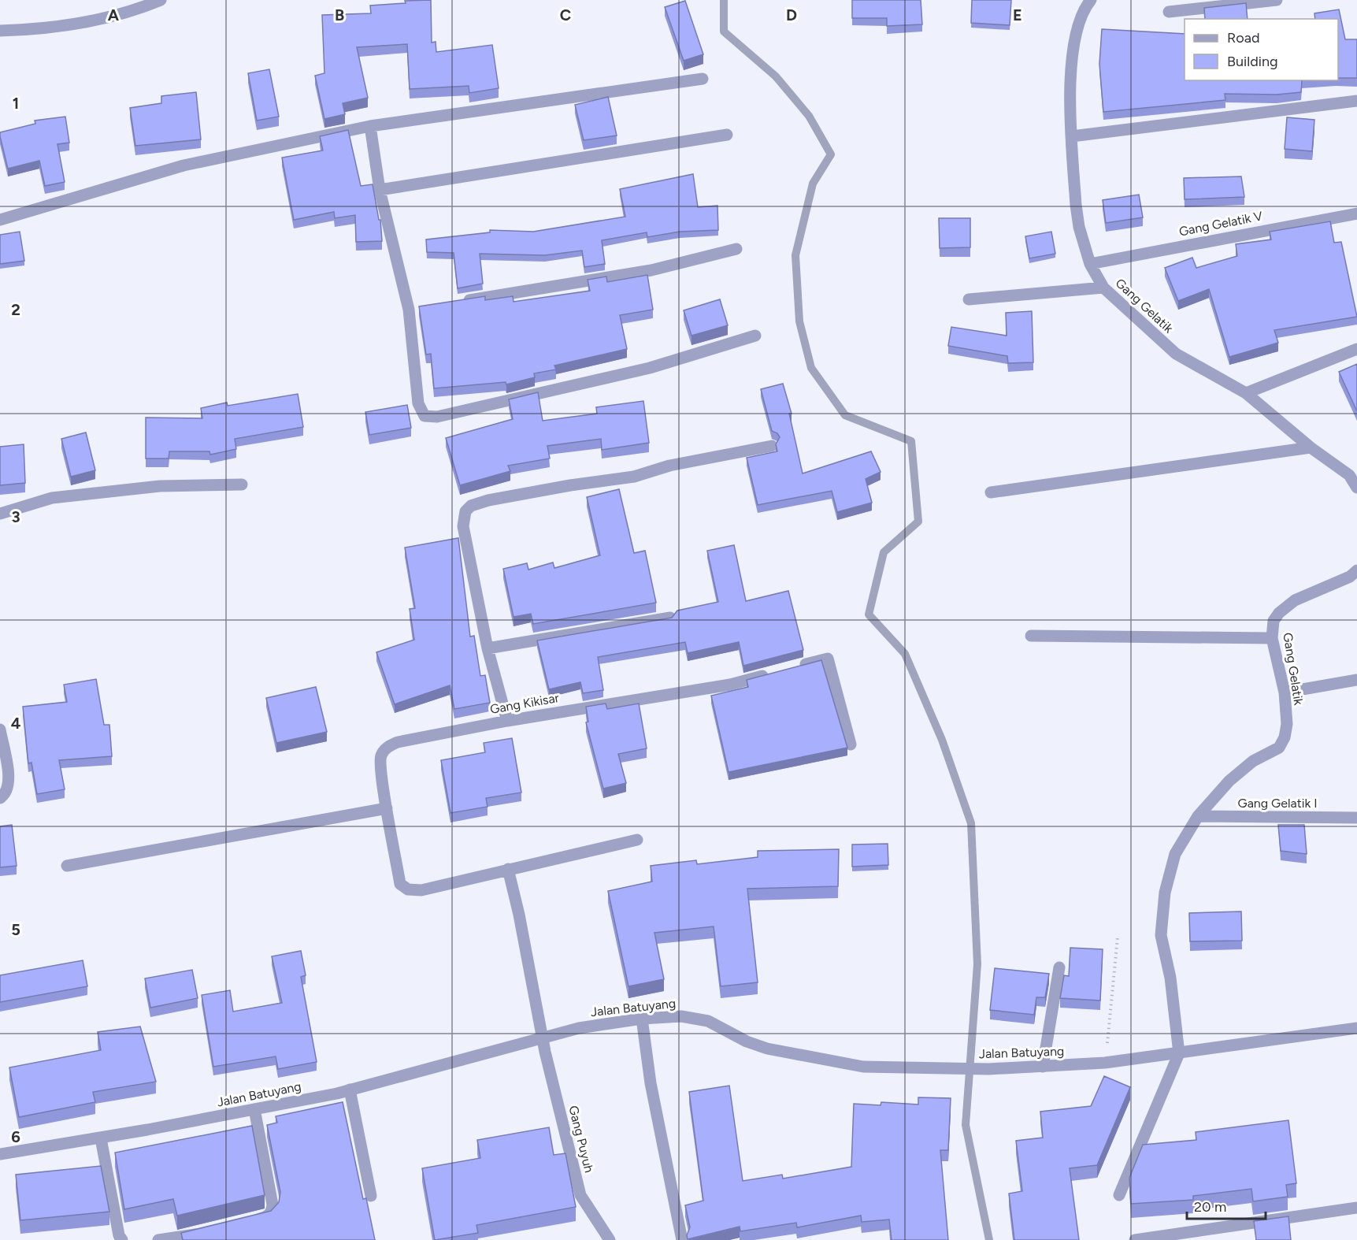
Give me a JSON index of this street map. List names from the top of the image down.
{
  "streets": {
    "street": [
      "Gang Gelatik V",
      "Gang Gelatik",
      "Gang Kikisar",
      "Gang Gelatik I",
      "Jalan Batuyang",
      "Gang Puyuh"
    ]
  },
  "crossings": [
    ["Gang Gelatik V", "Gang Gelatik"],
    ["Gang Gelatik", "Gang Gelatik I"],
    ["Gang Gelatik", "Jalan Batuyang"],
    ["Jalan Batuyang", "Gang Puyuh"]
  ],
  "legend": ["Road", "Building"],
  "scale_bar": "20 m",
  "grid": {
    "columns": [
      "A",
      "B",
      "C",
      "D",
      "E"
    ],
    "rows": [
      "1",
      "2",
      "3",
      "4",
      "5",
      "6"
    ]
  }
}
